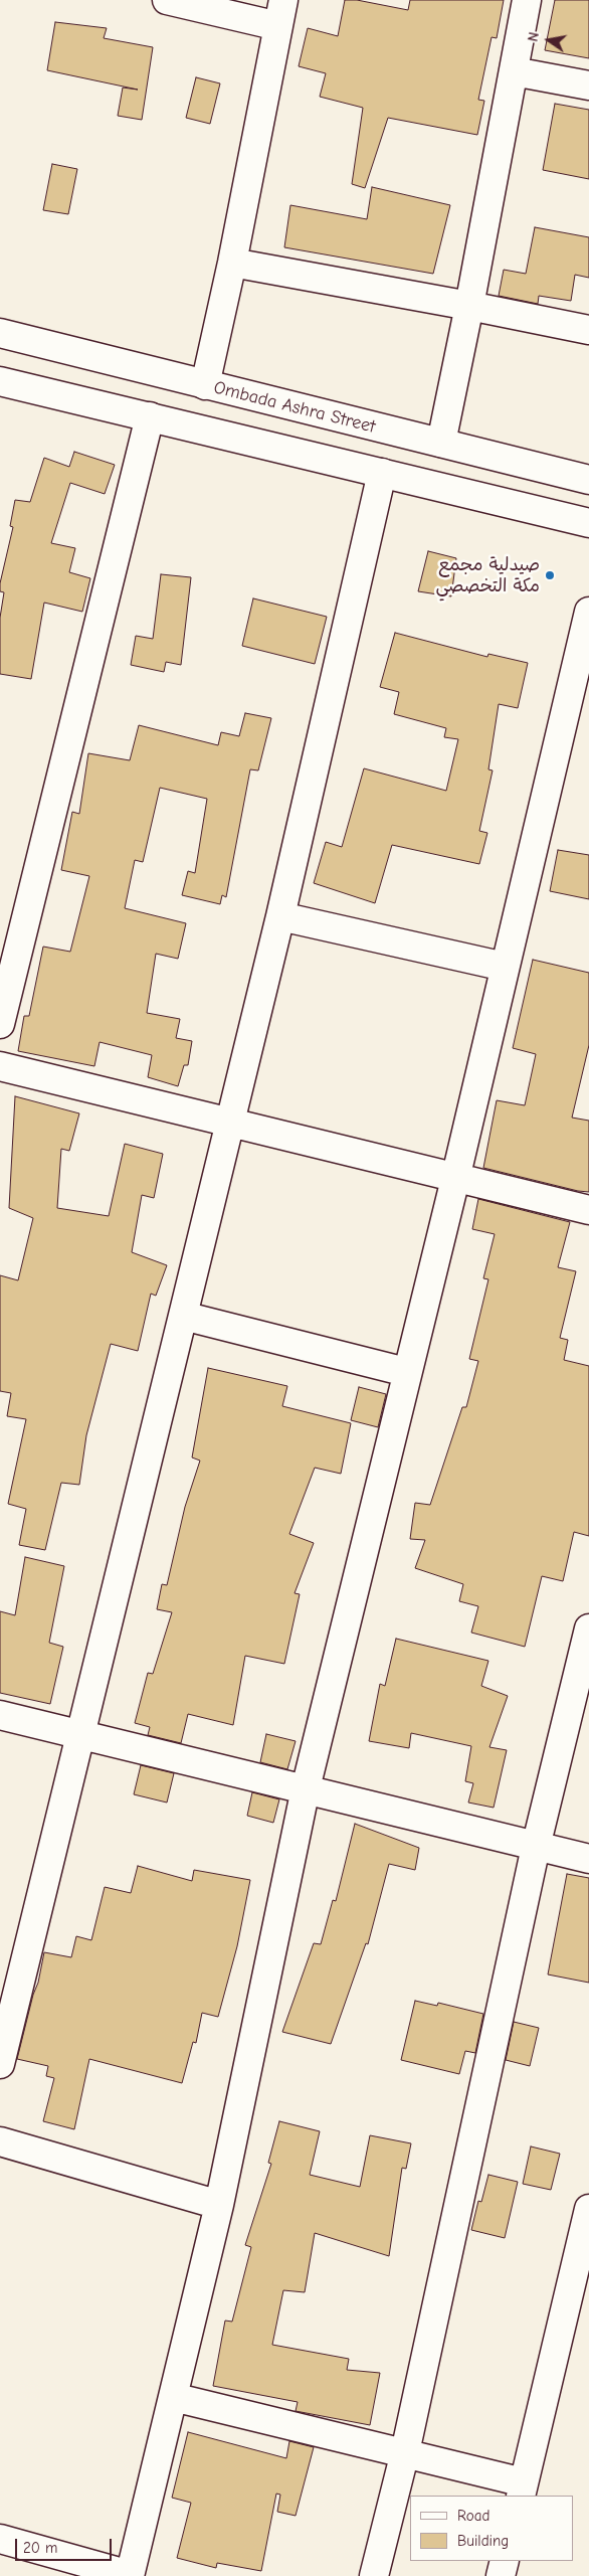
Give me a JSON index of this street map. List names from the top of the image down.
{
  "streets": {
    "street": ["Ombada Ashra Street"]
  },
  "places": ["صيدلية مجمع مكة التخصصي"],
  "legend": ["Road", "Building"],
  "scale_bar": "20 m",
  "north": "left"
}
